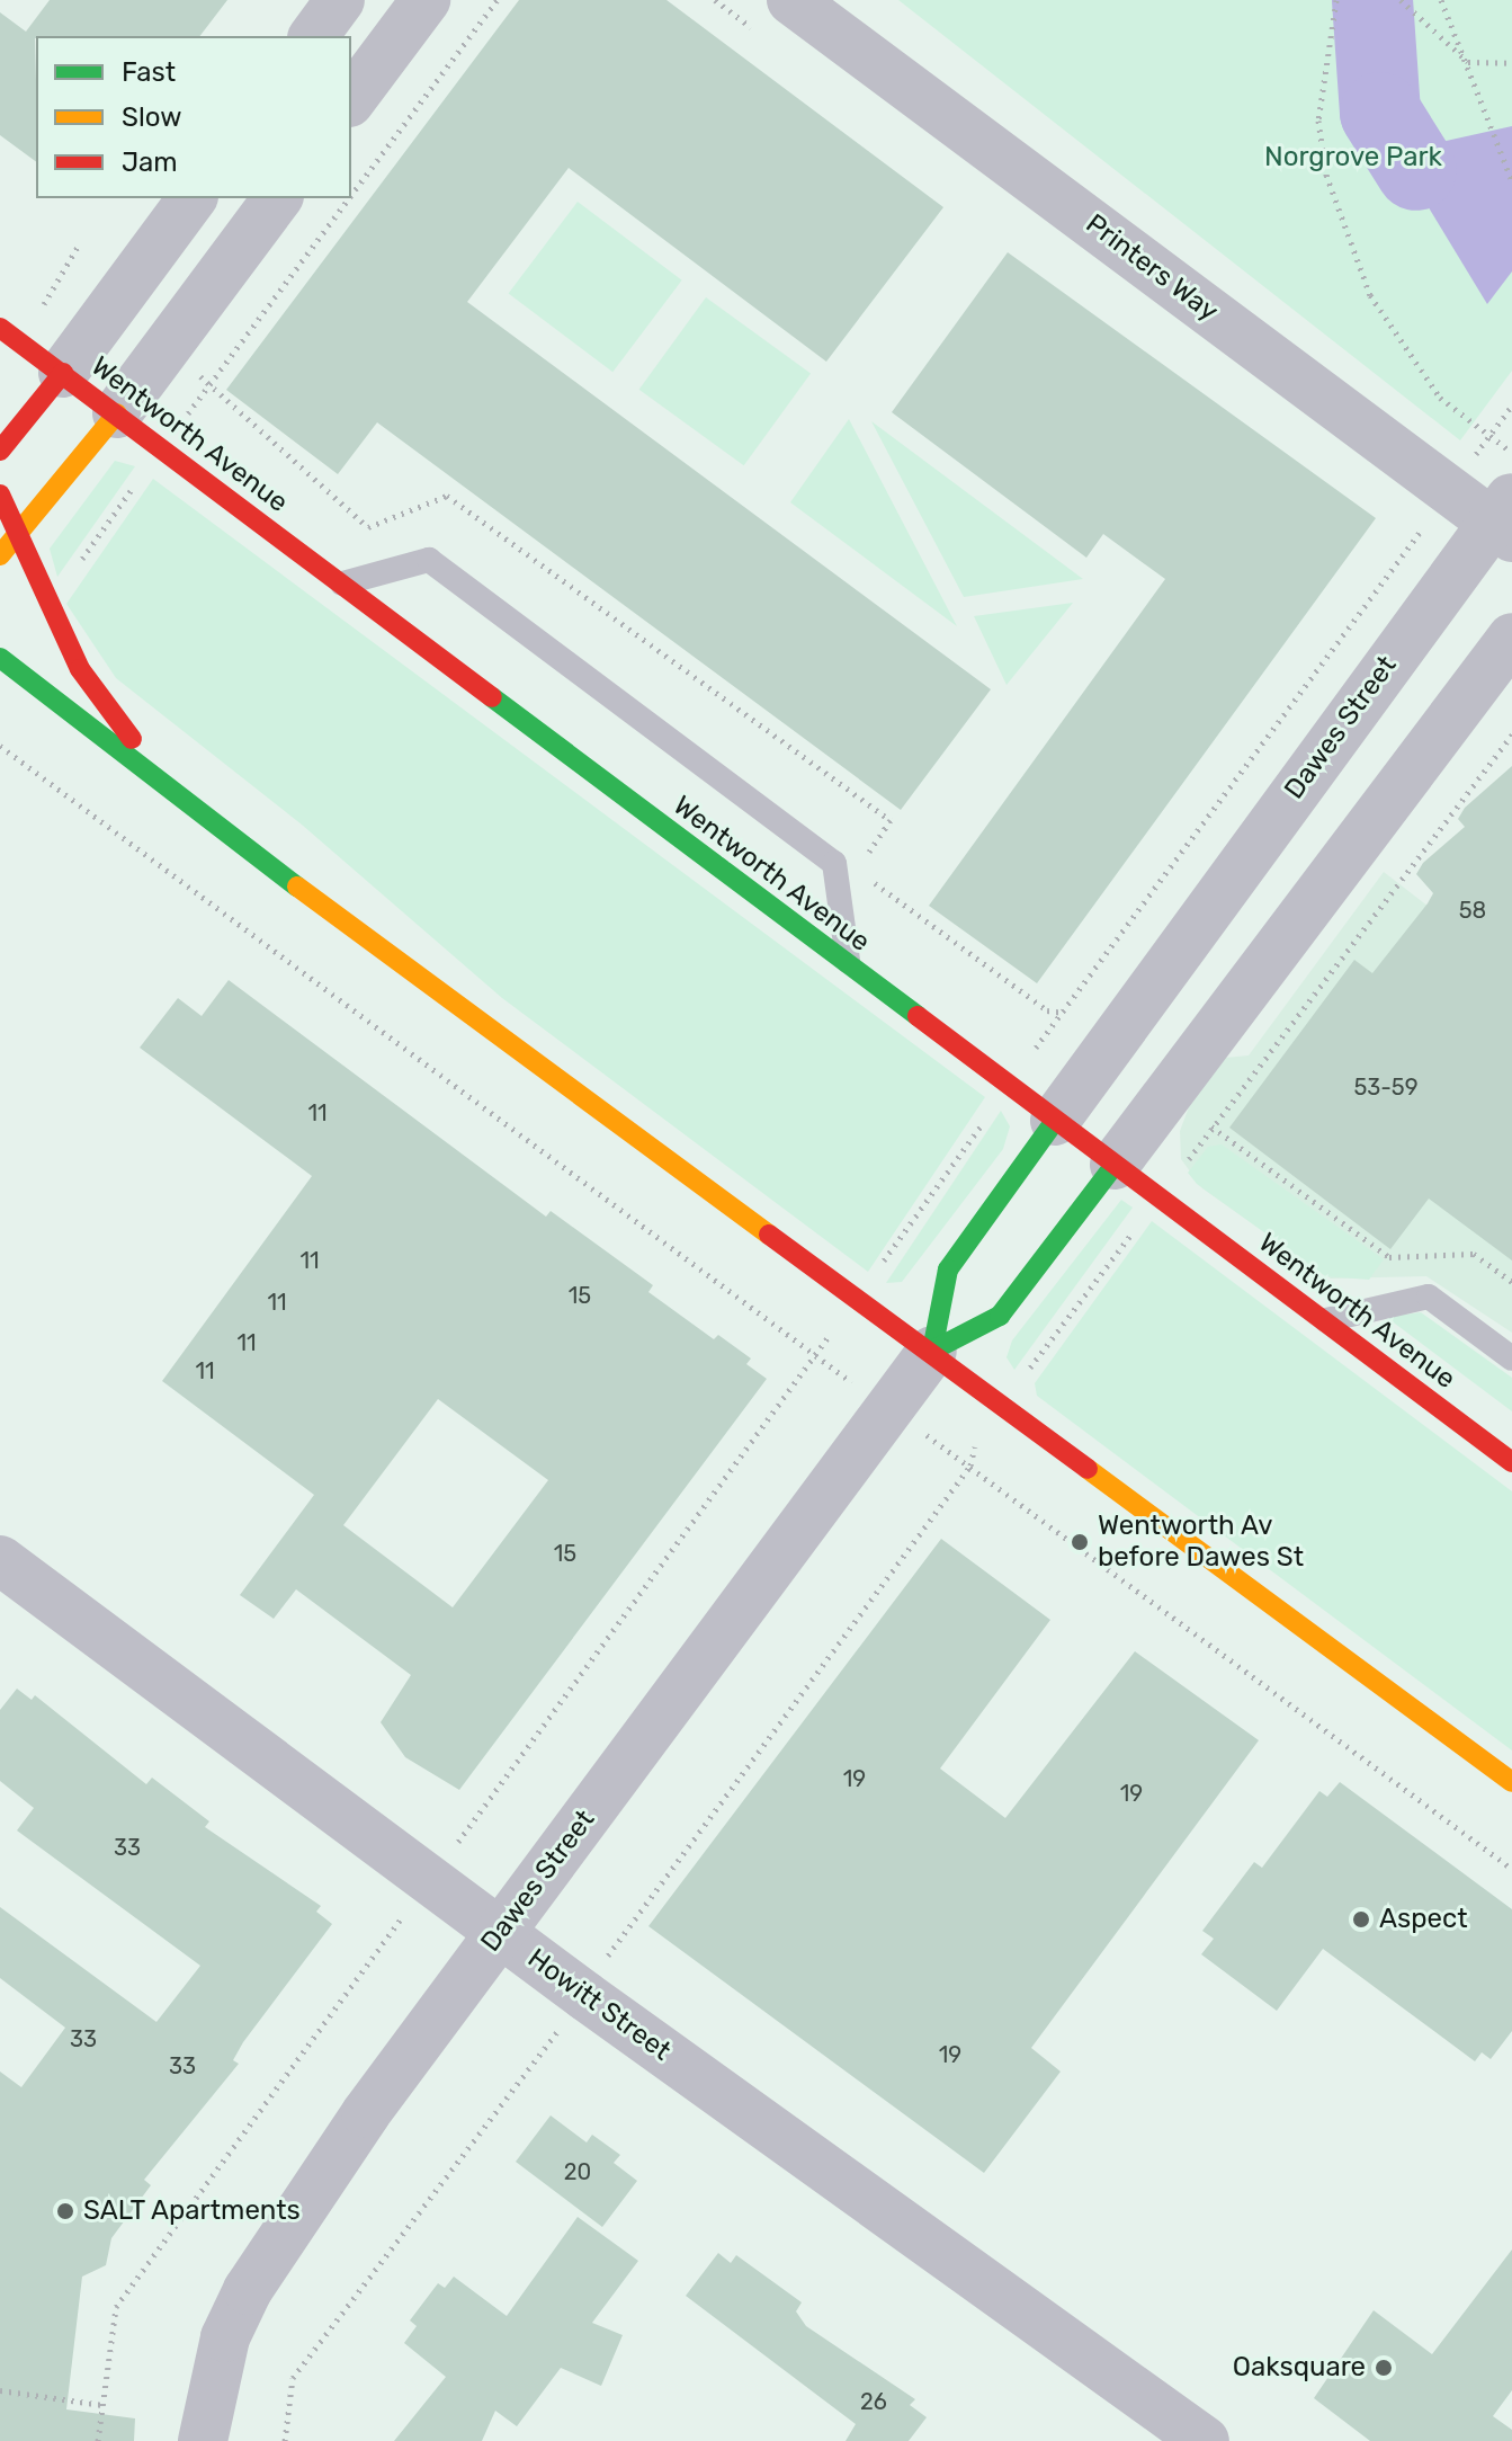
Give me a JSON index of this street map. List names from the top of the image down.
{
  "streets": {
    "main road": ["Wentworth Avenue"],
    "street": ["Printers Way", "Dawes Street", "Howitt Street"]
  },
  "crossings": [
    ["Printers Way", "Dawes Street"],
    ["Wentworth Avenue", "Dawes Street"],
    ["Dawes Street", "Howitt Street"]
  ],
  "parks": ["Norgrove Park"],
  "places": [
    "Wentworth Av before Dawes St",
    "Aspect",
    "SALT Apartments",
    "Oaksquare"
  ],
  "house_numbers": [
    "58",
    "53-59",
    "11",
    "11",
    "15",
    "11",
    "11",
    "11",
    "15",
    "19",
    "19",
    "33",
    "33",
    "19",
    "33",
    "20",
    "26"
  ],
  "legend": ["Fast", "Slow", "Jam"]
}
